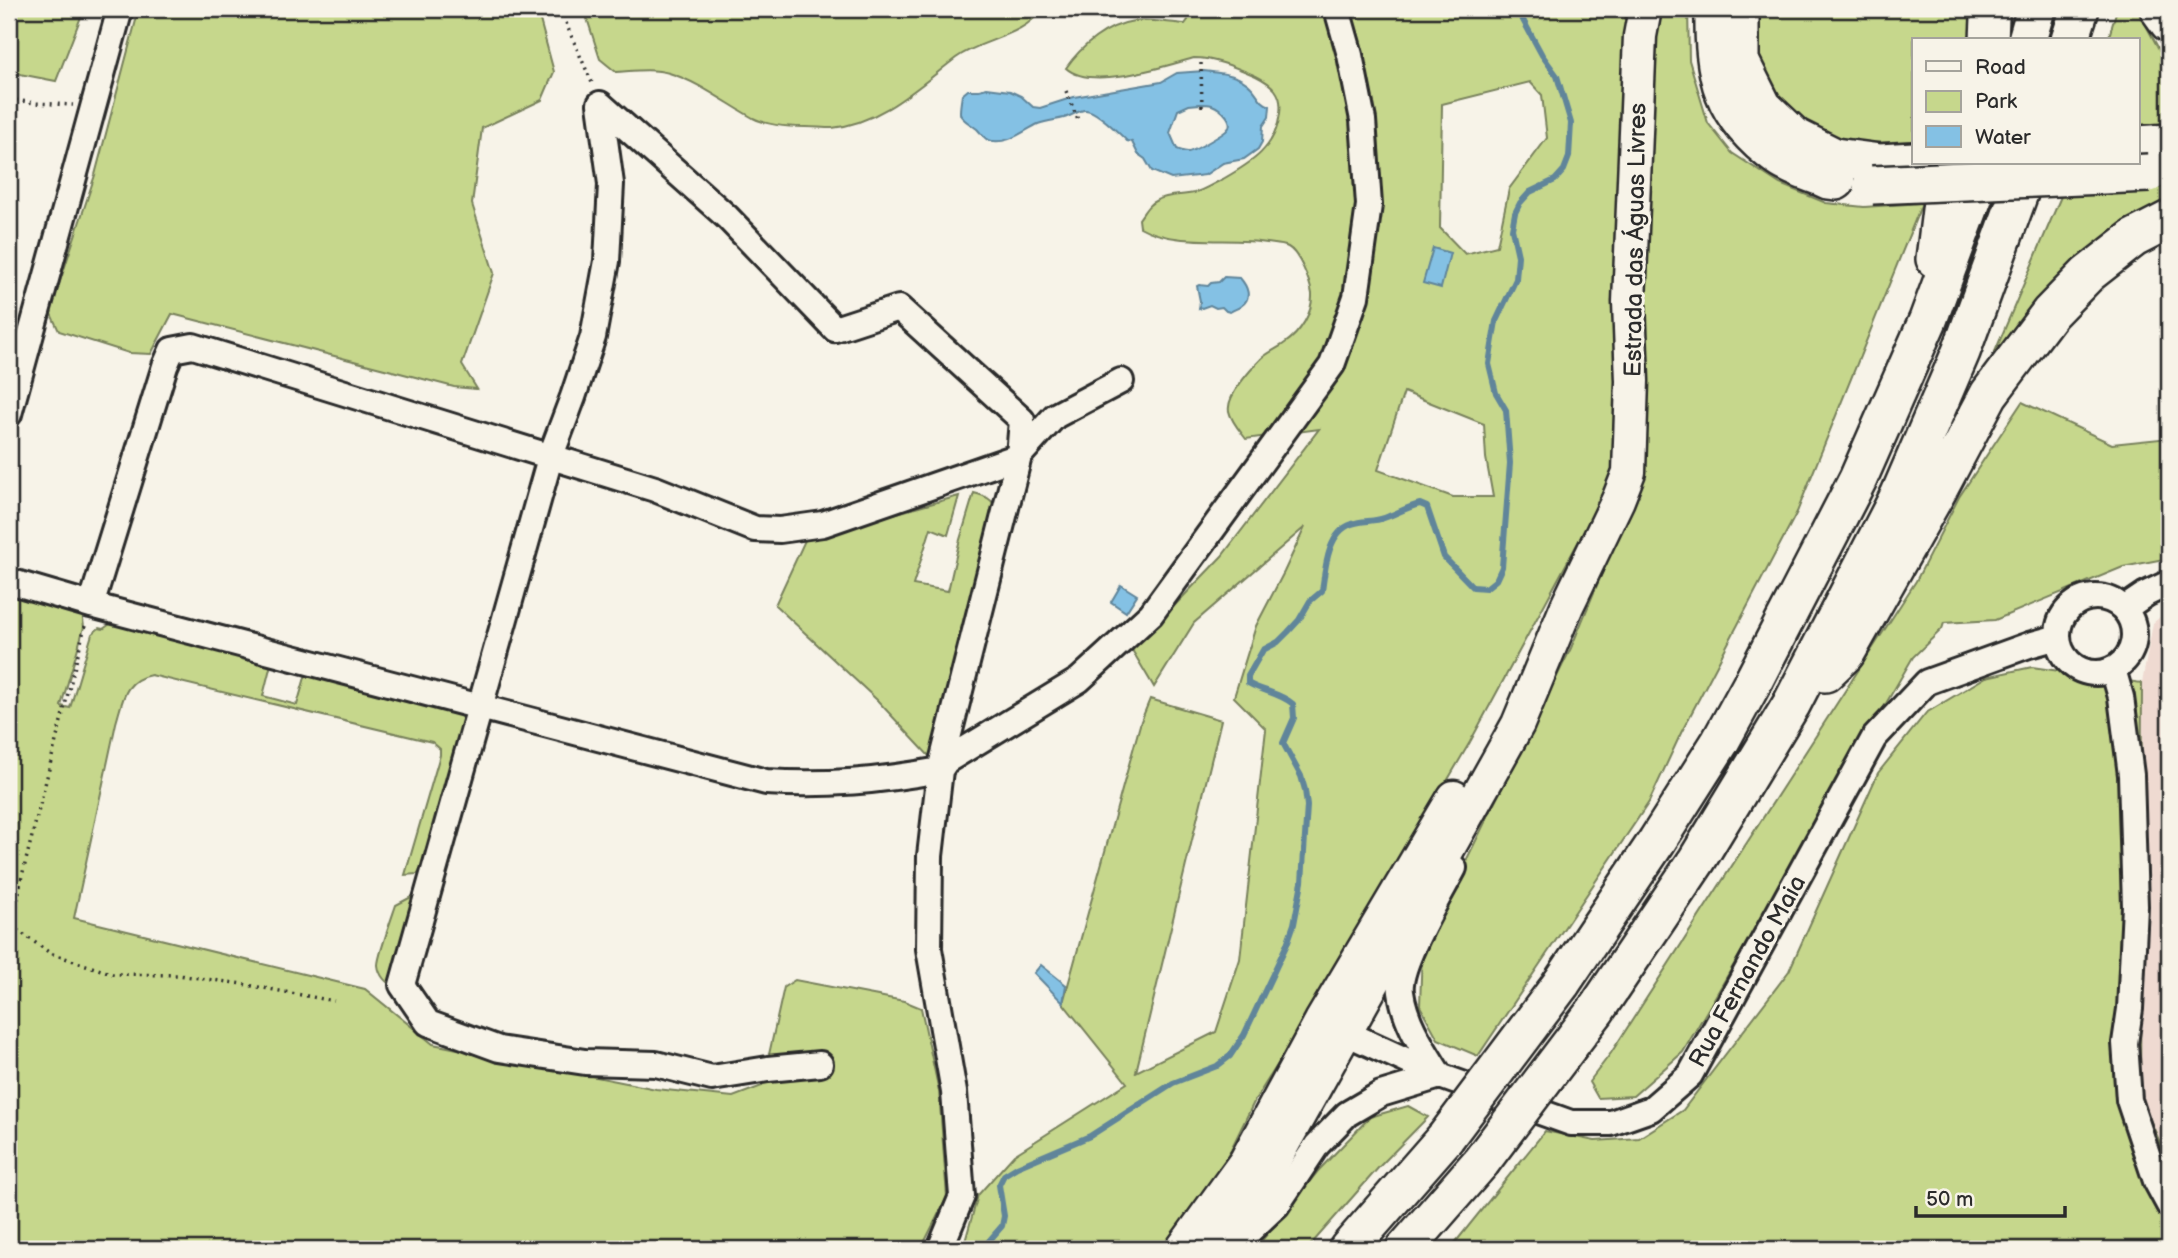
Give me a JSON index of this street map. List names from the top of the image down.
{
  "streets": {
    "main road": ["Estrada das Águas Livres"],
    "street": ["Rua Fernando Maia"]
  },
  "legend": ["Road", "Park", "Water"],
  "scale_bar": "50 m"
}
